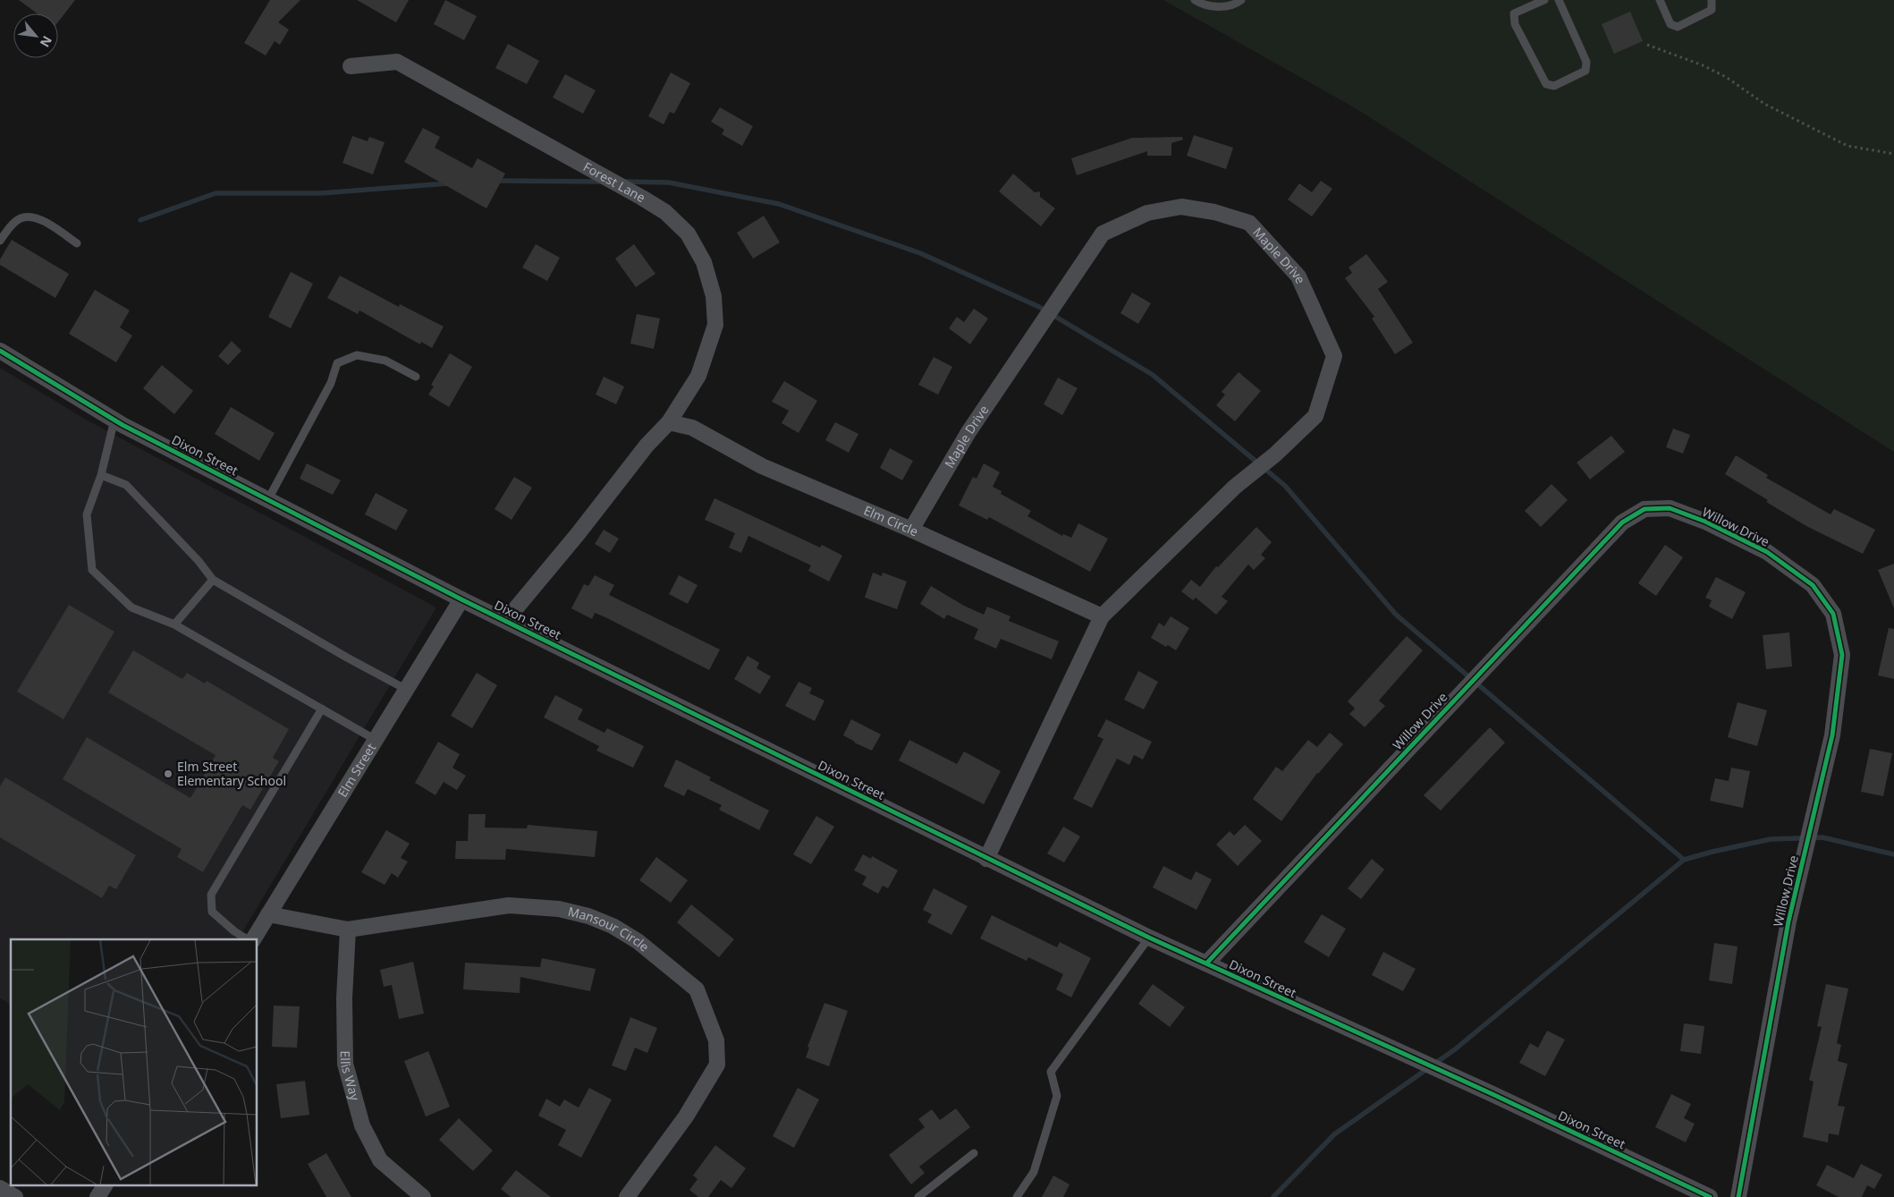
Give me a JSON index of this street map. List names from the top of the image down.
{
  "streets": {
    "street": [
      "Forest Lane",
      "Maple Drive",
      "Dixon Street",
      "Elm Circle",
      "Willow Drive",
      "Elm Street",
      "Mansour Circle",
      "Ellis Way"
    ]
  },
  "crossings": [
    ["Forest Lane", "Elm Circle"],
    ["Maple Drive", "Elm Circle"],
    ["Dixon Street", "Willow Drive"],
    ["Dixon Street", "Elm Street"],
    ["Elm Street", "Mansour Circle"],
    ["Mansour Circle", "Ellis Way"]
  ],
  "places": ["Elm Street Elementary School"],
  "north": "bottom right"
}
